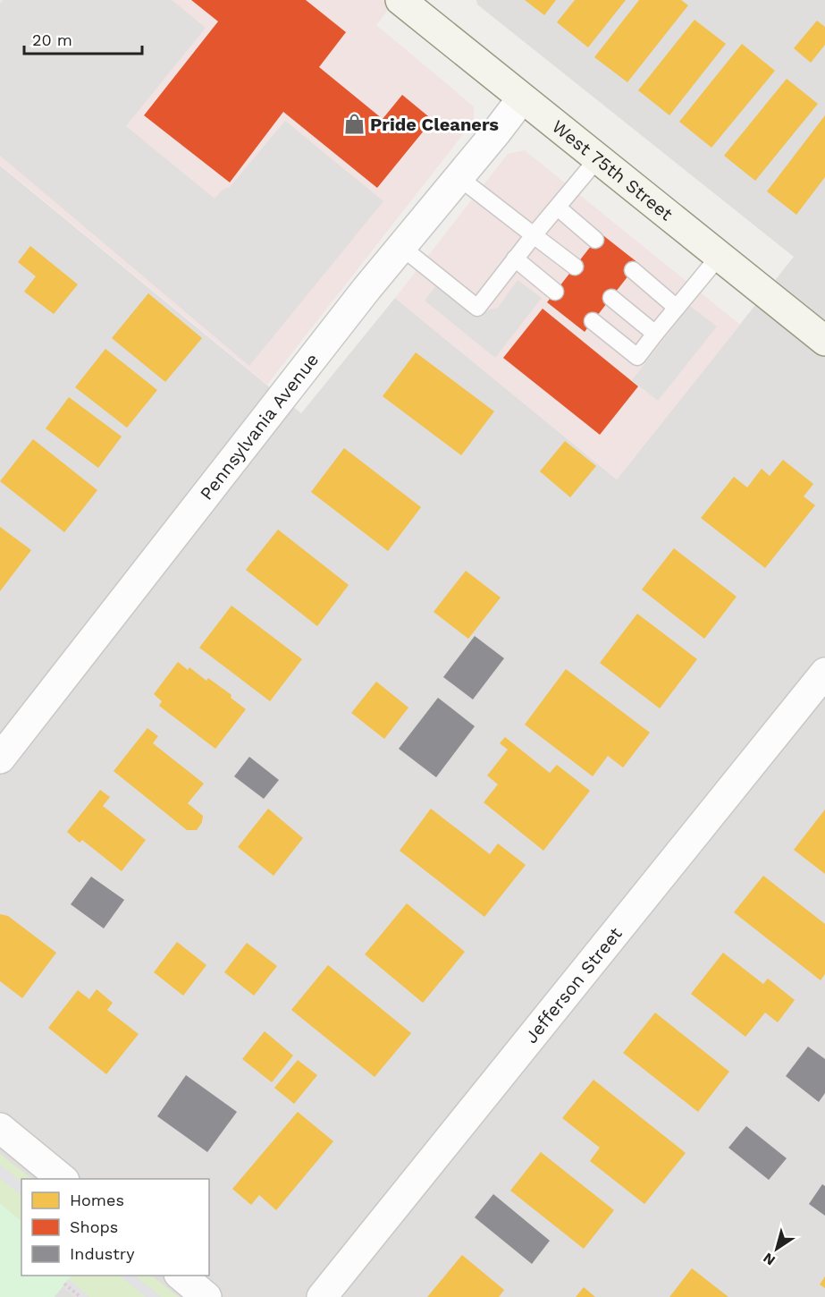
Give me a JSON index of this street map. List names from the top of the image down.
{
  "streets": {
    "main road": ["West 75th Street"],
    "street": ["Pennsylvania Avenue", "Jefferson Street"]
  },
  "crossings": [
    ["West 75th Street", "Pennsylvania Avenue"]
  ],
  "places": {
    "shop": ["Pride Cleaners"]
  },
  "legend": ["Homes", "Shops", "Industry"],
  "scale_bar": "20 m",
  "north": "bottom left"
}
